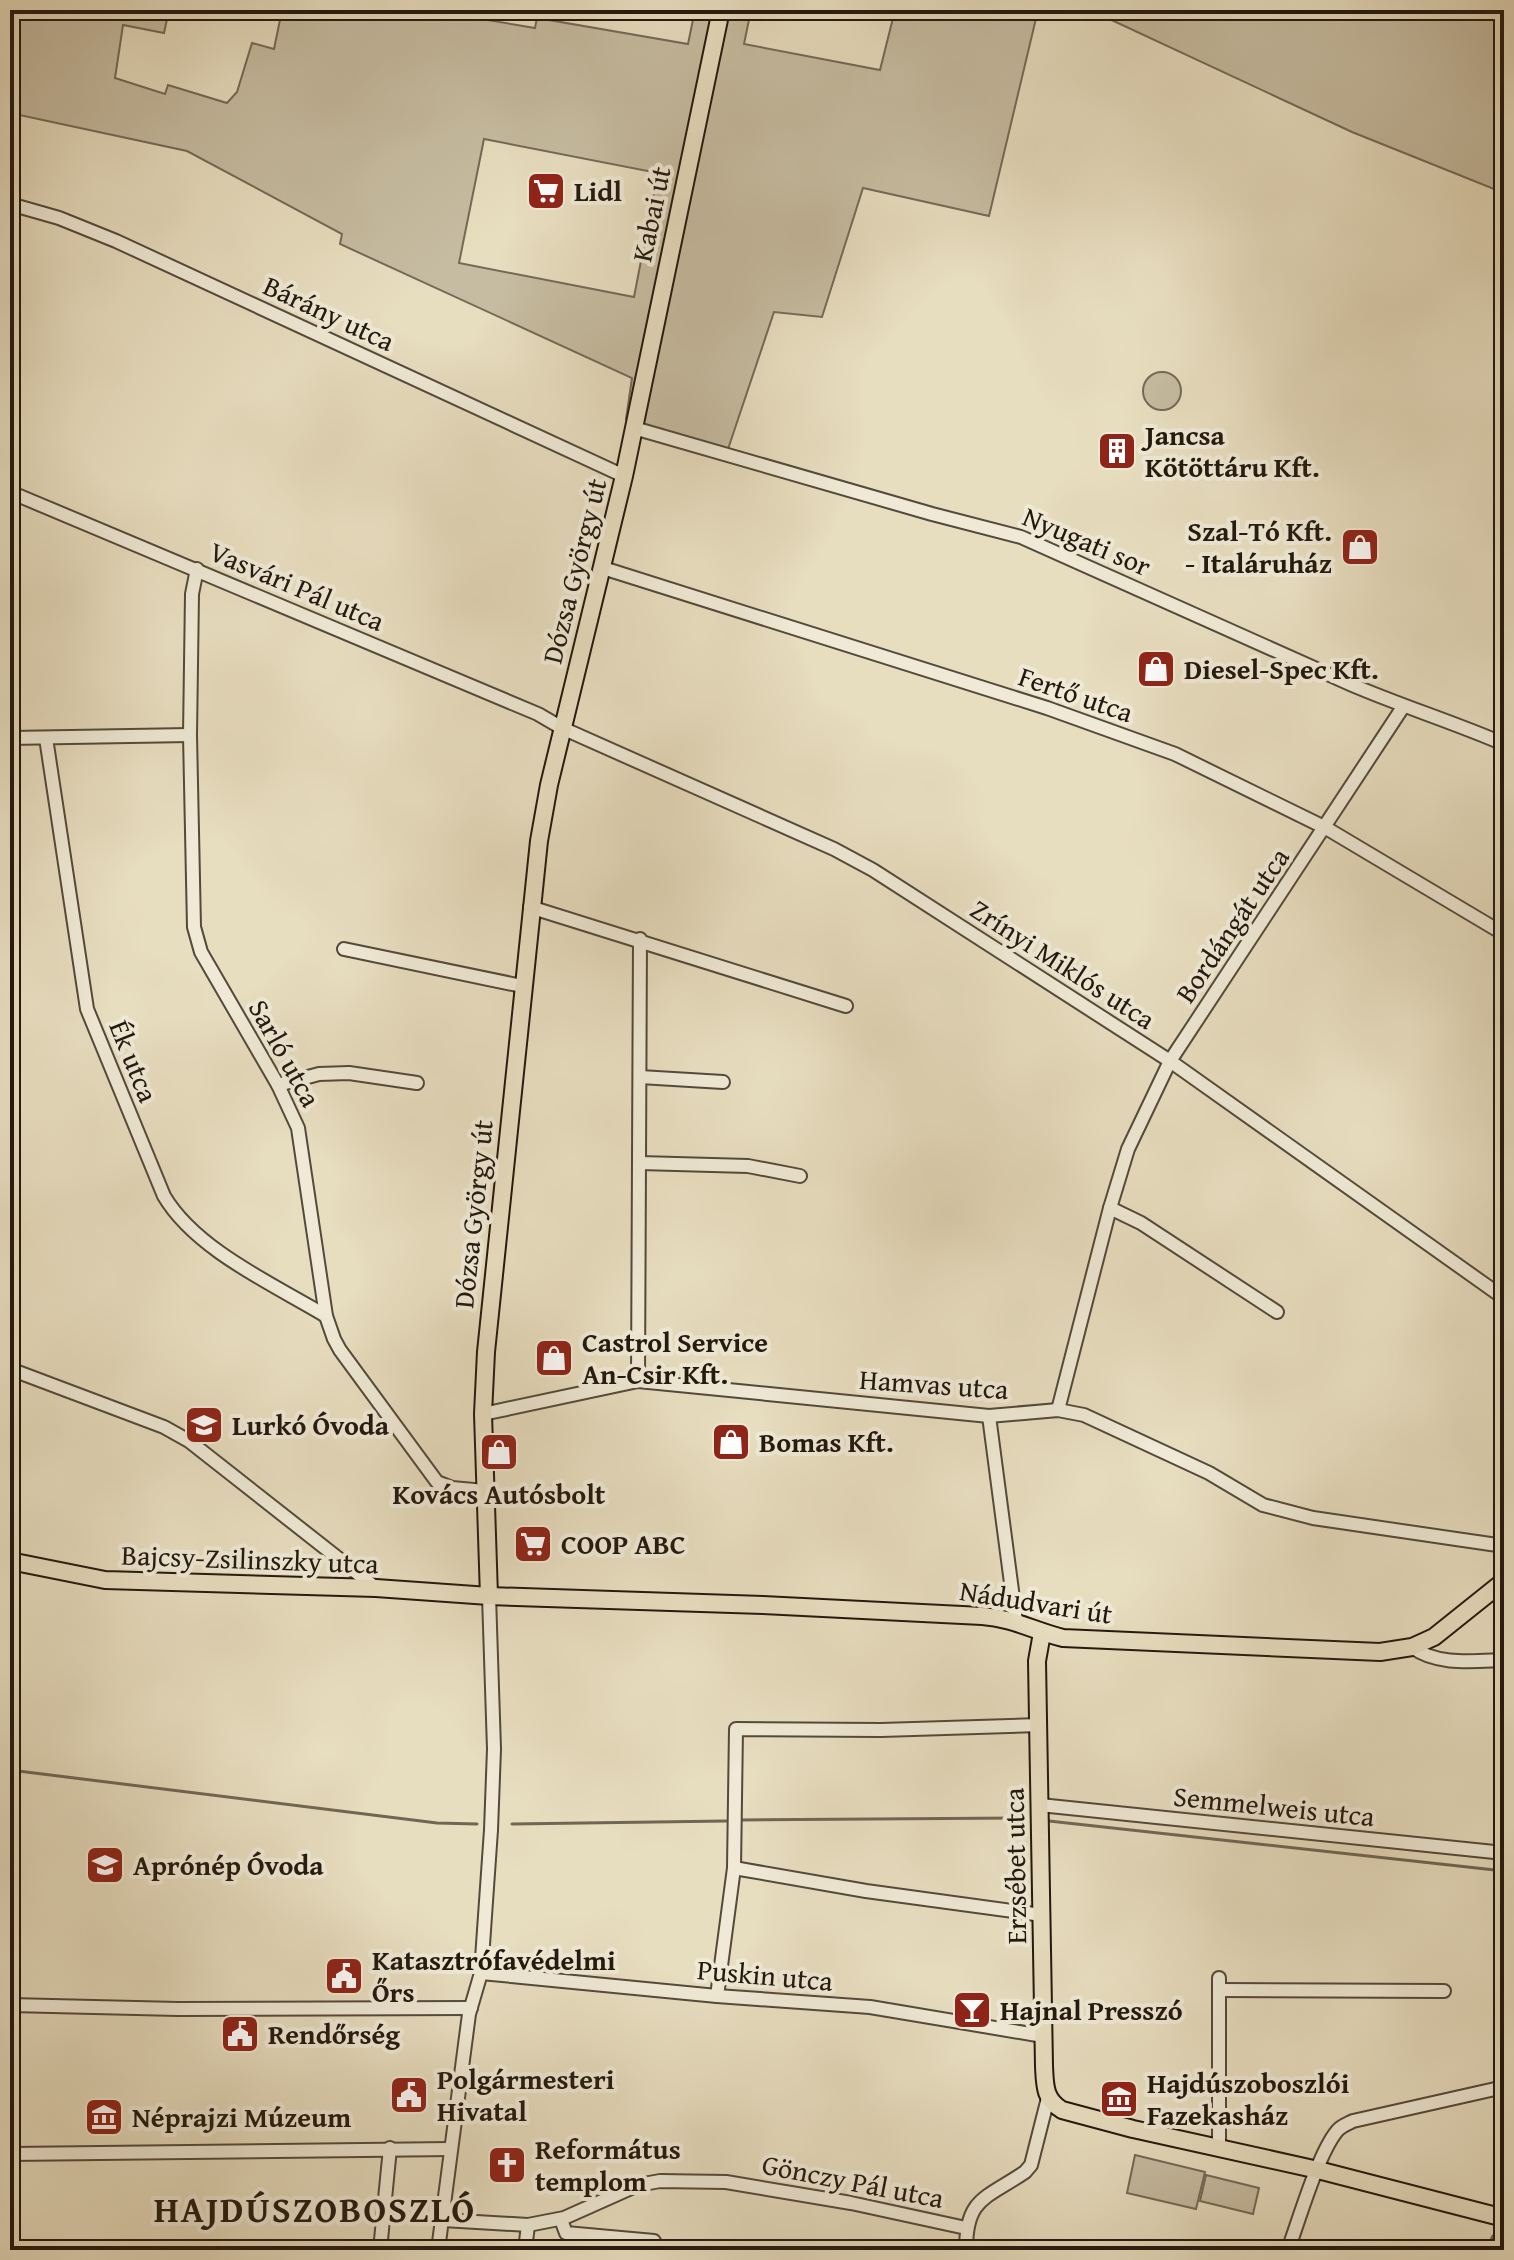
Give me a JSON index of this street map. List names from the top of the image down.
{
  "streets": {
    "main road": [
      "Kabai út",
      "Dózsa György út",
      "Bajcsy-Zsilinszky utca",
      "Nádudvari út",
      "Erzsébet utca"
    ],
    "street": [
      "Bárány utca",
      "Nyugati sor",
      "Vasvári Pál utca",
      "Fertő utca",
      "Bordángát utca",
      "Zrínyi Miklós utca",
      "Sarló utca",
      "Ék utca",
      "Hamvas utca",
      "Semmelweis utca",
      "Puskin utca",
      "Gönczy Pál utca"
    ]
  },
  "crossings": [
    ["Kabai út", "Nyugati sor"],
    ["Kabai út", "Dózsa György út"],
    ["Bárány utca", "Dózsa György út"],
    ["Nyugati sor", "Dózsa György út"],
    ["Nyugati sor", "Bordángát utca"],
    ["Dózsa György út", "Vasvári Pál utca"],
    ["Dózsa György út", "Fertő utca"],
    ["Dózsa György út", "Zrínyi Miklós utca"],
    ["Dózsa György út", "Sarló utca"],
    ["Dózsa György út", "Hamvas utca"],
    ["Dózsa György út", "Bajcsy-Zsilinszky utca"],
    ["Dózsa György út", "Nádudvari út"],
    ["Dózsa György út", "Puskin utca"],
    ["Dózsa György út", "Gönczy Pál utca"],
    ["Vasvári Pál utca", "Zrínyi Miklós utca"],
    ["Vasvári Pál utca", "Sarló utca"],
    ["Fertő utca", "Bordángát utca"],
    ["Bordángát utca", "Zrínyi Miklós utca"],
    ["Bordángát utca", "Hamvas utca"],
    ["Sarló utca", "Ék utca"],
    ["Bajcsy-Zsilinszky utca", "Nádudvari út"],
    ["Nádudvari út", "Erzsébet utca"],
    ["Semmelweis utca", "Erzsébet utca"],
    ["Erzsébet utca", "Puskin utca"],
    ["Erzsébet utca", "Gönczy Pál utca"]
  ],
  "districts": ["HAJDÚSZOBOSZLÓ"],
  "places": {
    "supermarket": ["Lidl", "COOP ABC"],
    "building": ["Jancsa Kötöttáru Kft."],
    "shop": [
      "Szal-Tó Kft. - Italáruház",
      "Diesel-Spec Kft.",
      "Castrol Service An-Csir Kft.",
      "Bomas Kft.",
      "Kovács Autósbolt"
    ],
    "school or university": ["Lurkó Óvoda", "Aprónép Óvoda"],
    "public building": ["Katasztrófavédelmi Őrs", "Rendőrség", "Polgármesteri Hivatal"],
    "bar": ["Hajnal Presszó"],
    "museum": ["Hajdúszoboszlói Fazekasház", "Néprajzi Múzeum"],
    "church": ["Református templom"]
  }
}
